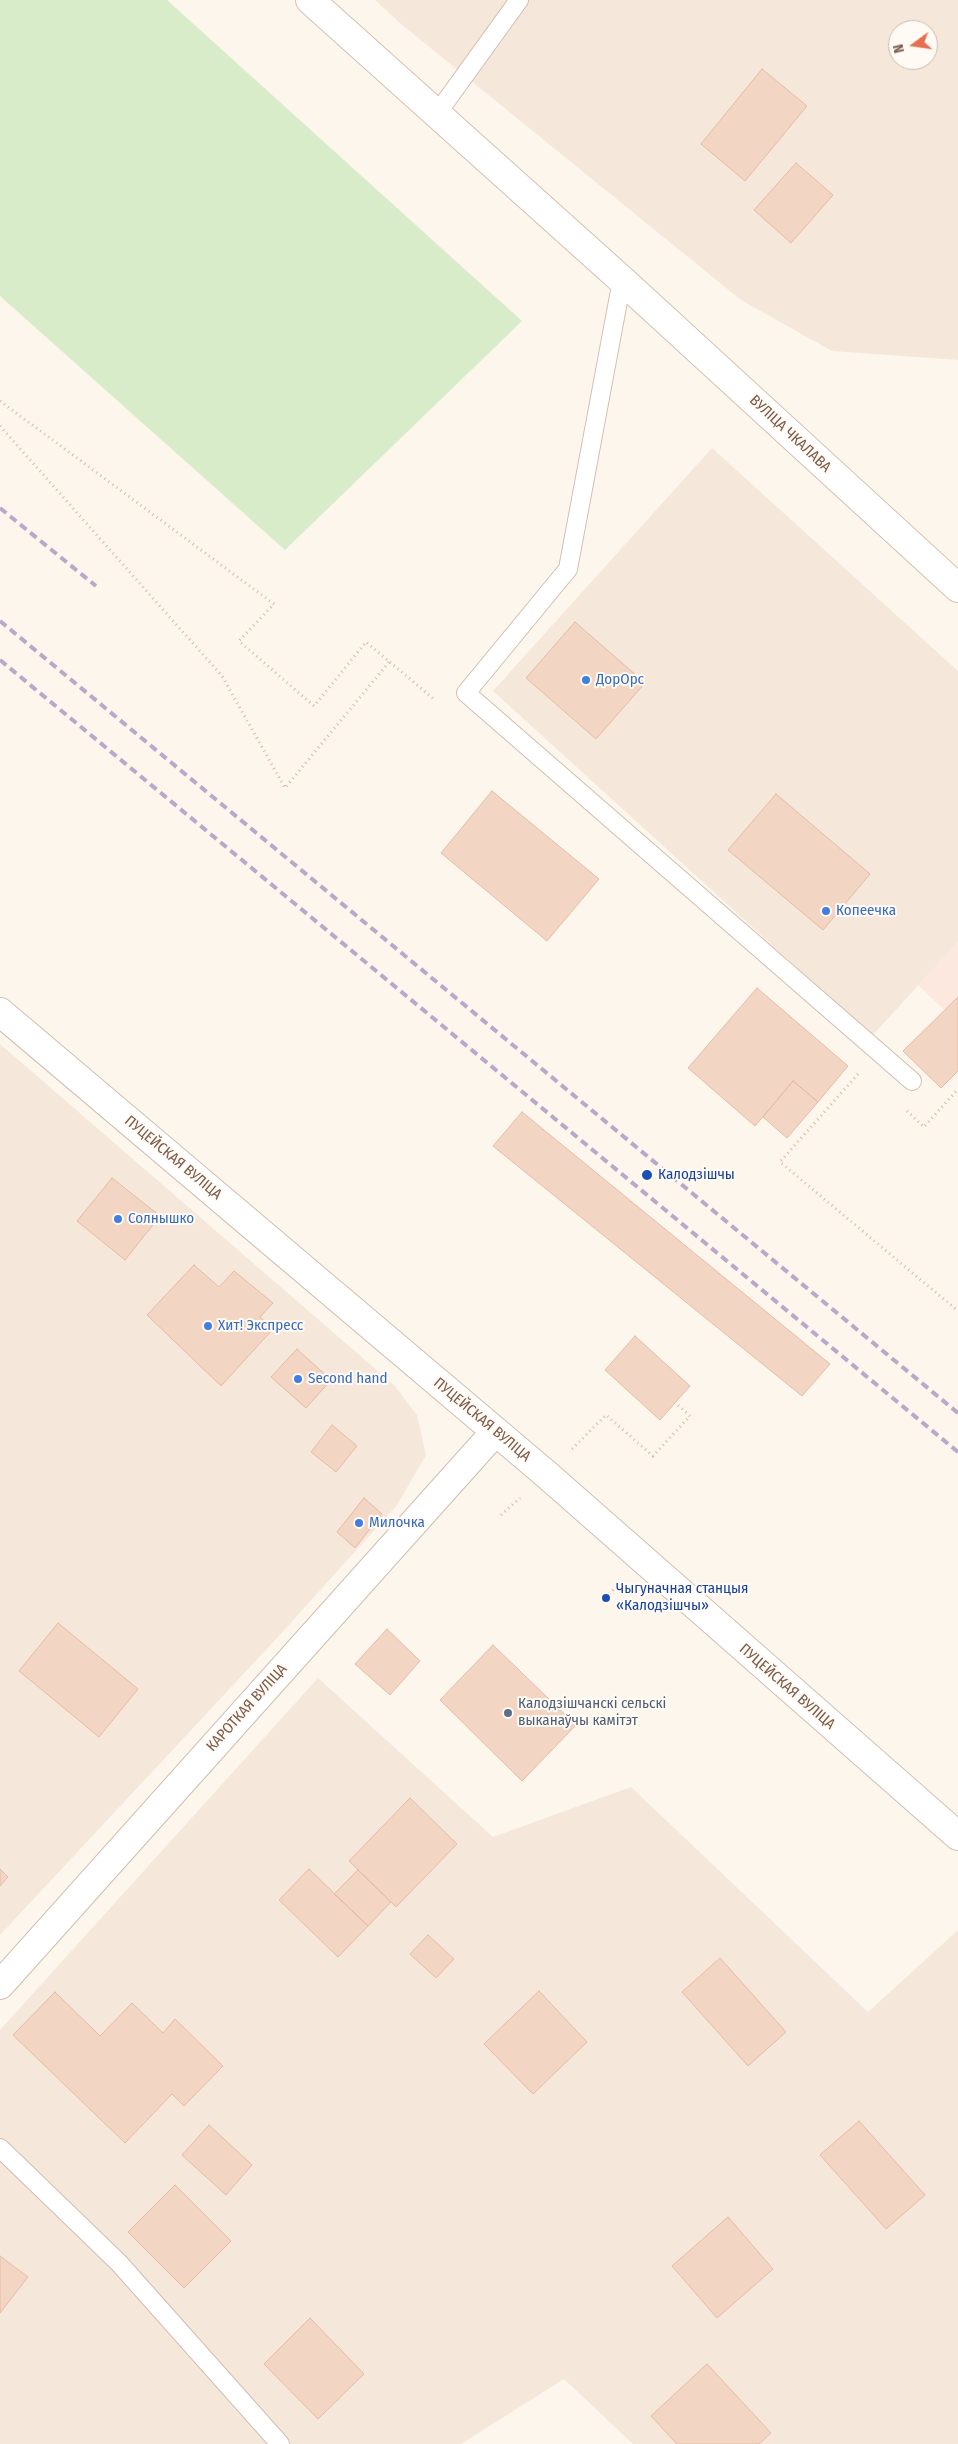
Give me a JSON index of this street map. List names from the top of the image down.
{
  "streets": {
    "street": ["ВУЛІЦА ЧКАЛАВА", "ПУЦЕЙСКАЯ ВУЛІЦА", "КАРОТКАЯ ВУЛІЦА"]
  },
  "crossings": [
    ["ПУЦЕЙСКАЯ ВУЛІЦА", "КАРОТКАЯ ВУЛІЦА"]
  ],
  "places": [
    "ДорОрс",
    "Копеечка",
    "Калодзішчы",
    "Солнышко",
    "Хит! Экспресс",
    "Second hand",
    "Милочка",
    "Чыгуначная станцыя «Калодзішчы»",
    "Калодзішчанскі сельскі выканаўчы камітэт"
  ],
  "north": "left"
}
